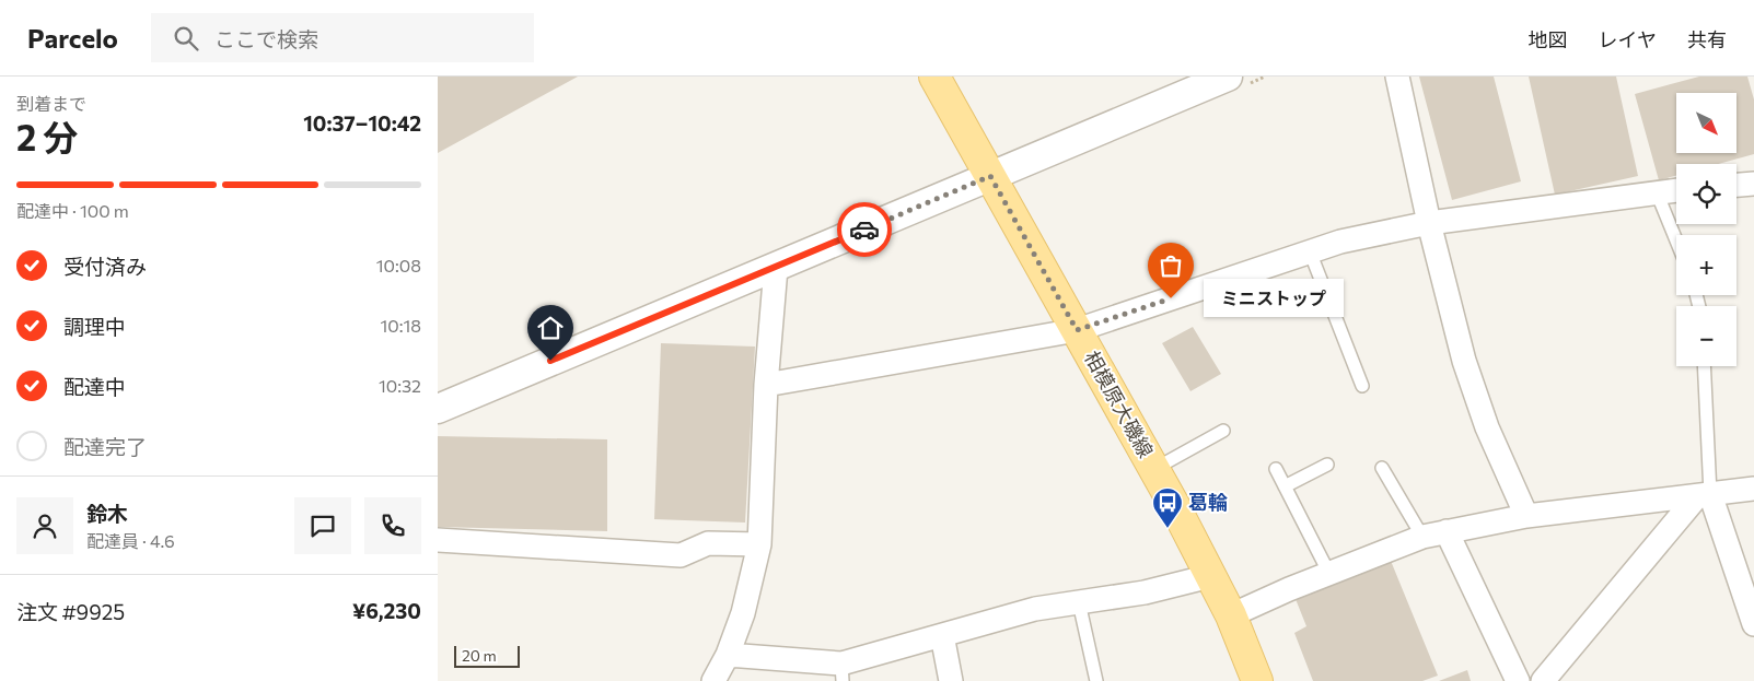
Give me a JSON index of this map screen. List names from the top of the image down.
{
  "streets": {
    "main road": ["相模原大磯線"]
  },
  "places": {
    "other": ["ミニストップ"],
    "bus stop": ["葛輪"]
  },
  "scale_bar": "20 m",
  "north": "bottom right",
  "page": {
    "header": "Parcelo",
    "search": "ここで検索",
    "nav": ["地図", "レイヤ", "共有"],
    "heading": ["2 分", "到着まで", "10:37–10:42"],
    "panel": [
      "鈴木",
      "配達員 · 4.6",
      "注文 #9925",
      "¥6,230"
    ],
    "map_buttons": ["+", "−"],
    "bar": "配達中 · 100 m",
    "list": [
      ["受付済み", "10:08"],
      ["調理中", "10:18"],
      ["配達中", "10:32"],
      "配達完了"
    ],
    "bubble": "ミニストップ",
    "scale": "20 m"
  }
}
